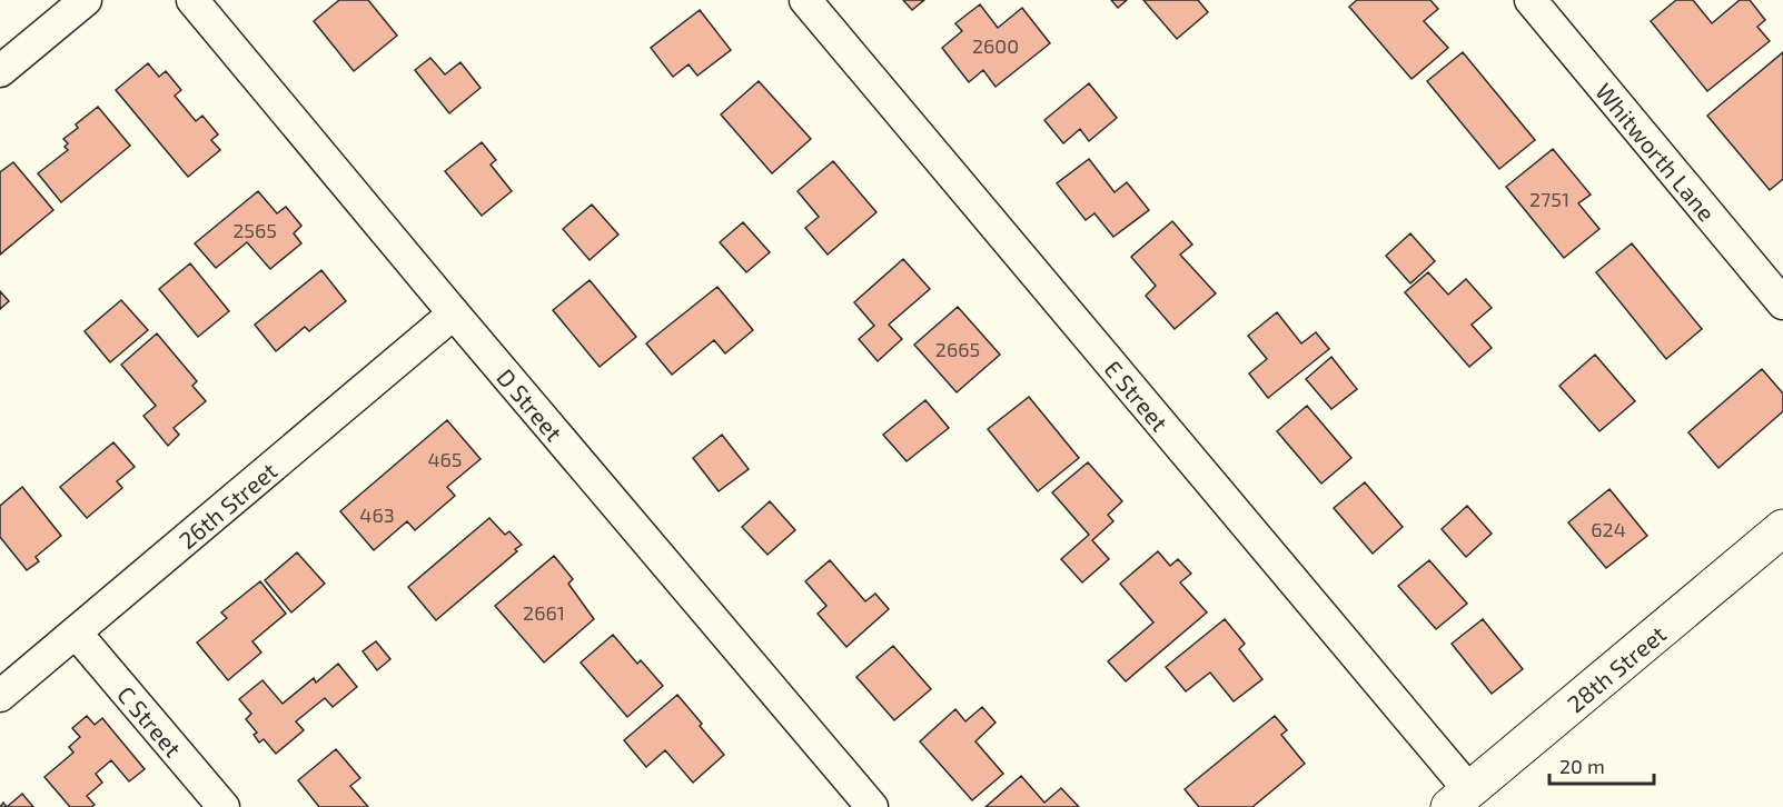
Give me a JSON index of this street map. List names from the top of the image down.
{
  "streets": {
    "main road": ["28th Street"],
    "street": [
      "Whitworth Lane",
      "E Street",
      "D Street",
      "26th Street",
      "C Street"
    ]
  },
  "crossings": [
    ["E Street", "28th Street"],
    ["D Street", "26th Street"],
    ["26th Street", "C Street"]
  ],
  "house_numbers": [
    "2600",
    "2751",
    "2565",
    "2665",
    "465",
    "463",
    "624",
    "2661"
  ],
  "scale_bar": "20 m"
}
